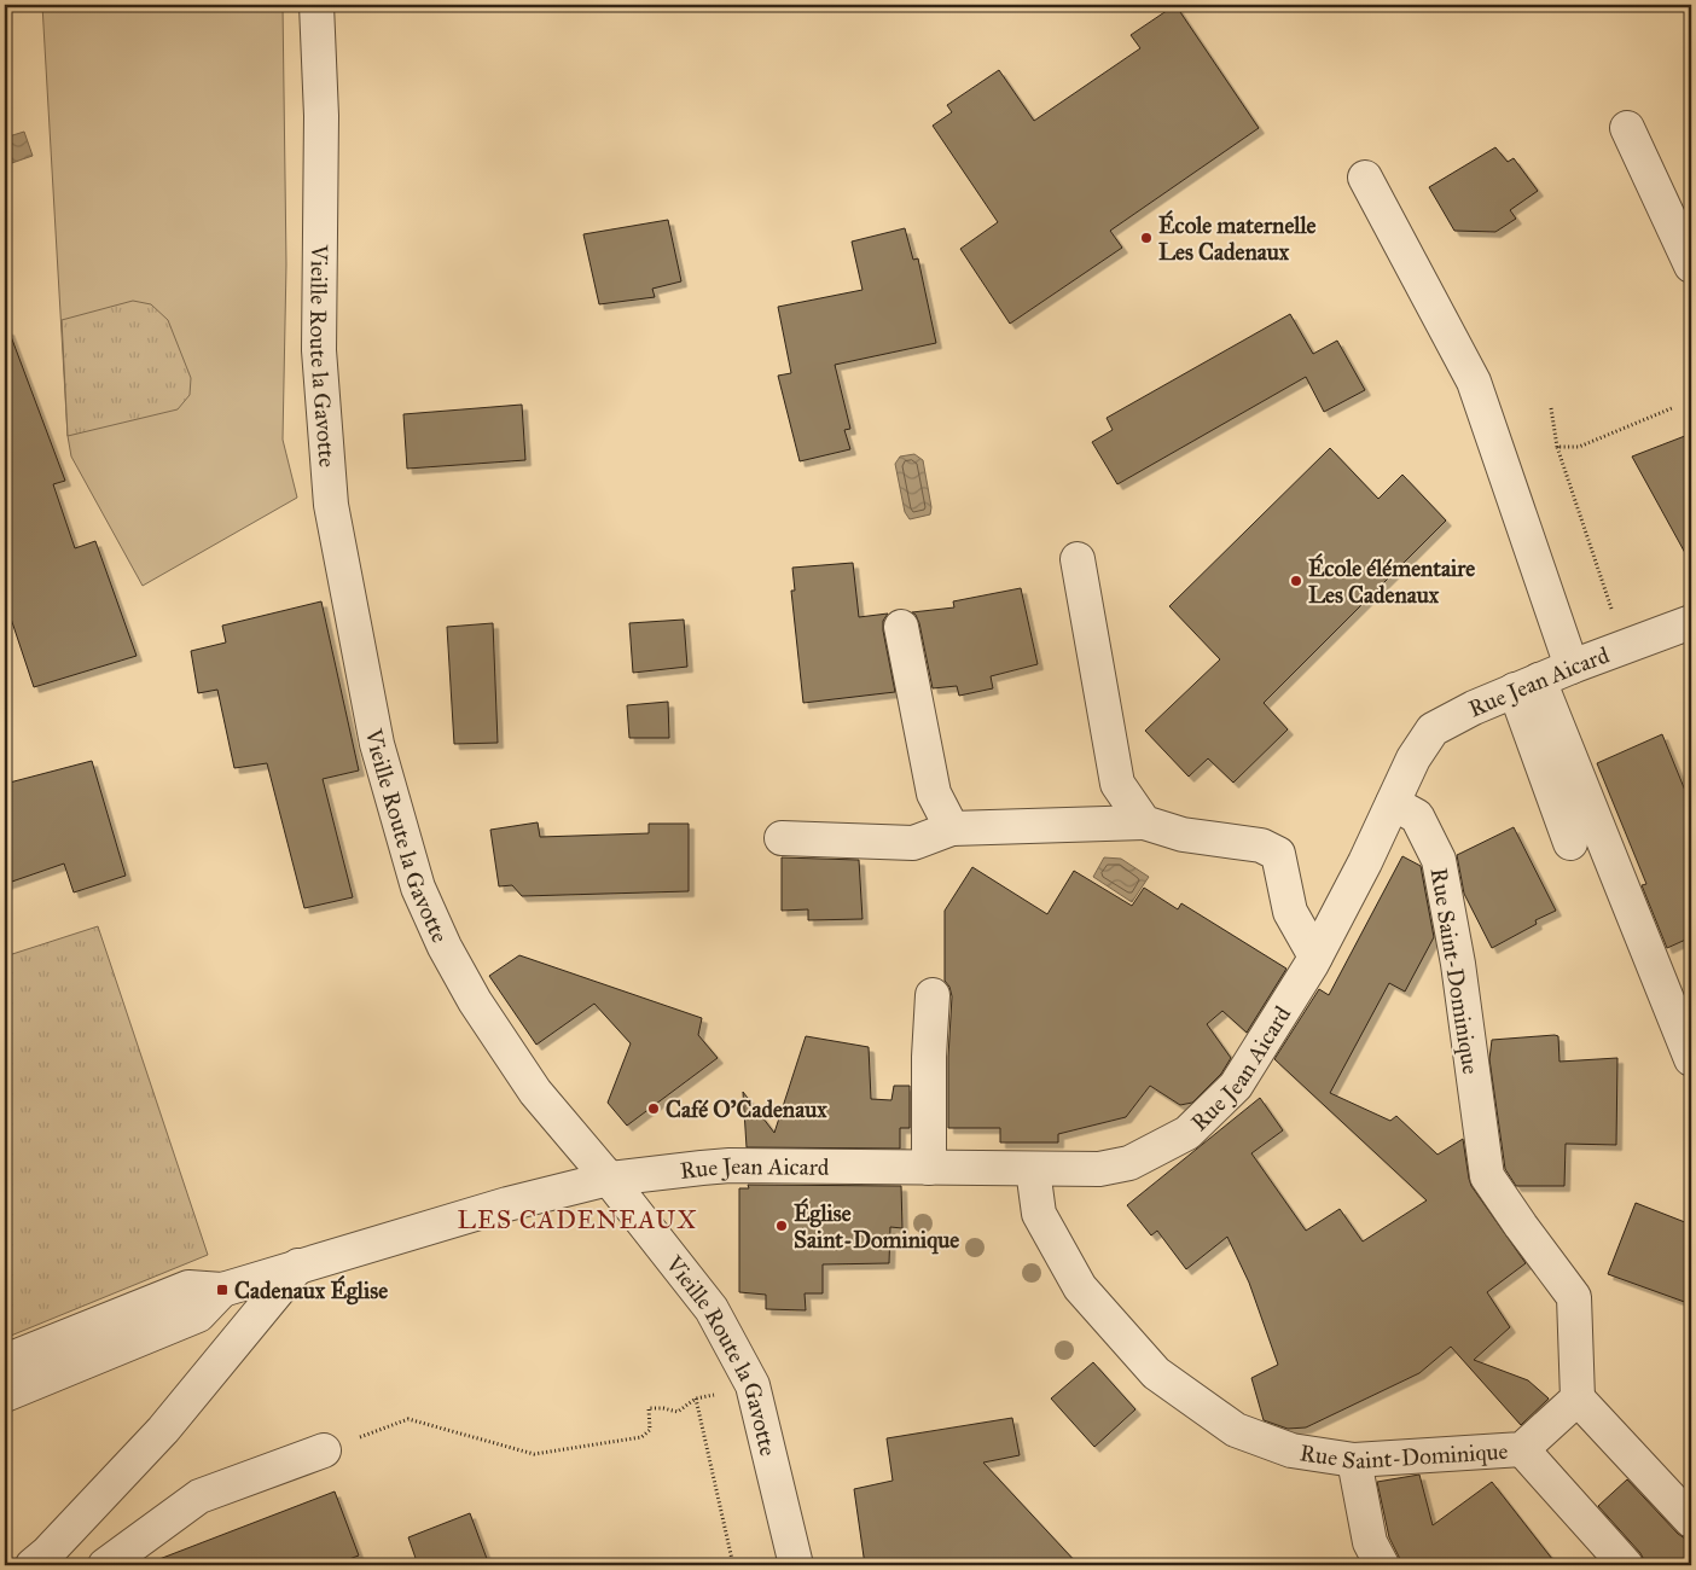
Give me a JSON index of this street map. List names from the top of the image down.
{
  "streets": {
    "street": ["Vieille Route la Gavotte", "Rue Jean Aicard", "Rue Saint-Dominique"]
  },
  "crossings": [
    ["Vieille Route la Gavotte", "Rue Jean Aicard"],
    ["Rue Jean Aicard", "Rue Saint-Dominique"]
  ],
  "districts": ["LES CADENEAUX"],
  "places": {
    "other": [
      "École maternelle Les Cadenaux",
      "École élémentaire Les Cadenaux",
      "Café O'Cadenaux",
      "Église Saint-Dominique"
    ],
    "transit": ["Cadenaux Église"]
  }
}
